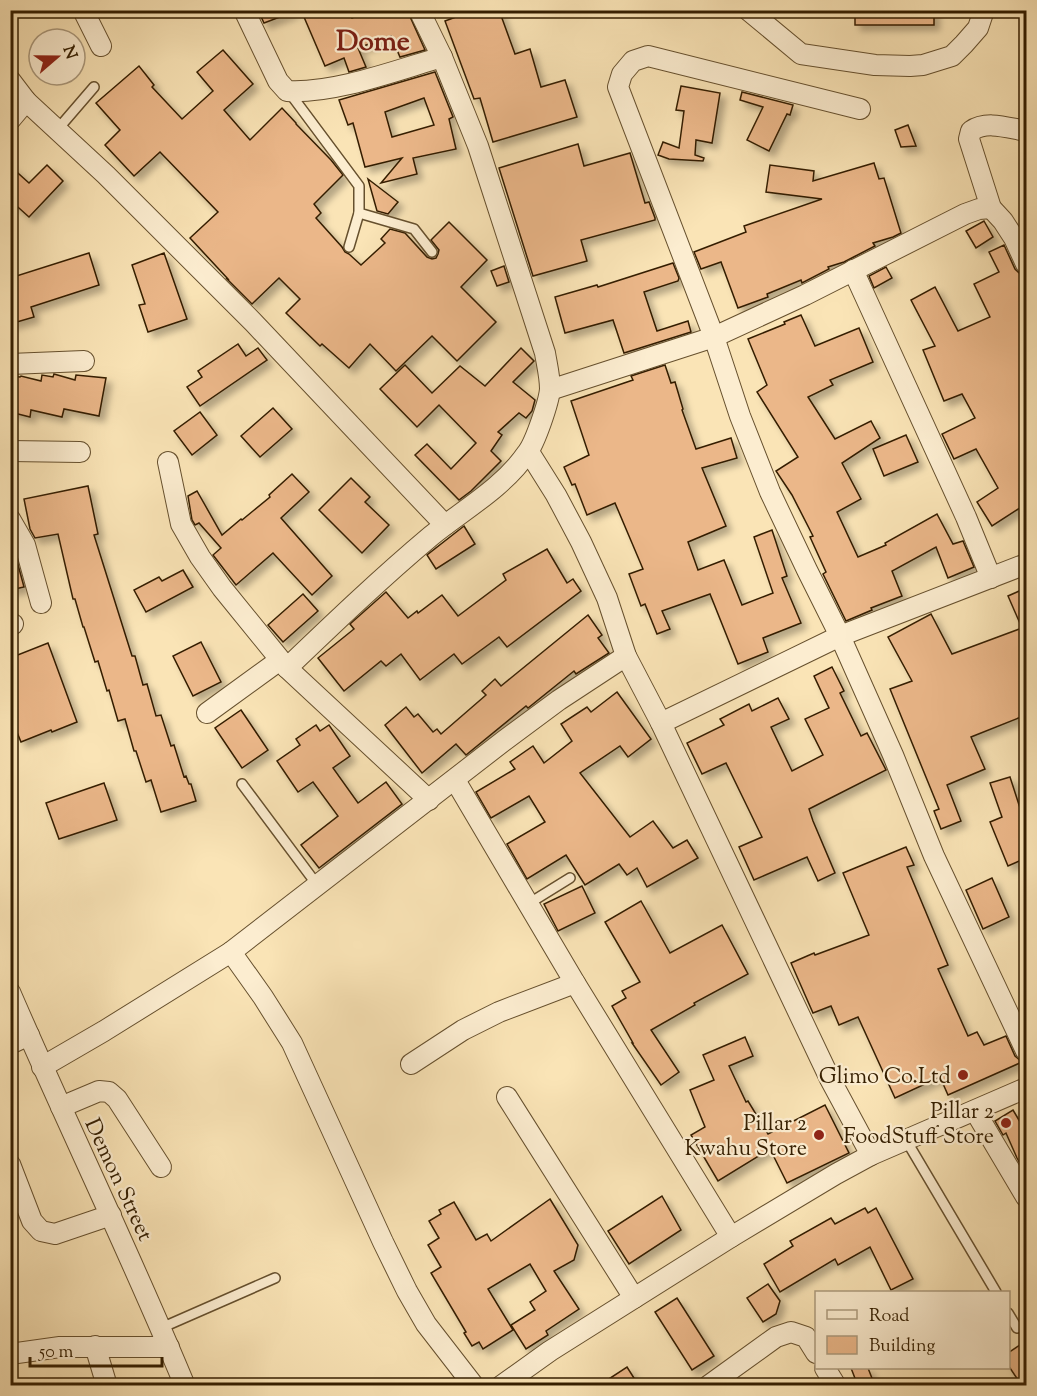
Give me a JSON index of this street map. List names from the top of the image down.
{
  "streets": {
    "street": ["Demon Street"]
  },
  "districts": ["Dome"],
  "places": ["Glimo Co.Ltd", "Pillar 2 FoodStuff Store", "Pillar 2 Kwahu Store"],
  "legend": ["Road", "Building"],
  "scale_bar": "50 m",
  "north": "right"
}
